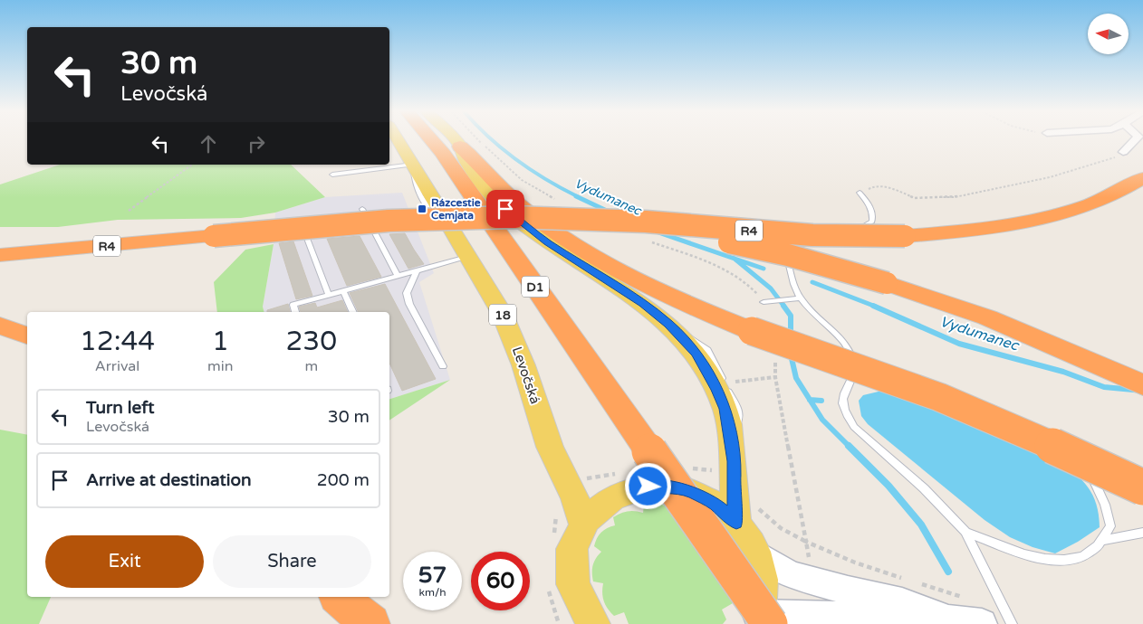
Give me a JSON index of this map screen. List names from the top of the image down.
{
  "streets": {
    "highway": ["R4", "D1"],
    "main road": ["18", "Levočská"]
  },
  "water": ["Vydumanec"],
  "places": {
    "transit": ["Rázcestie Cemjata"]
  },
  "north": "left",
  "page": {
    "turn": ["30 m", "Levočská"],
    "eta": [
      "12:44",
      "Arrival",
      "1",
      "min",
      "230",
      "m"
    ],
    "list": [
      {
        "name": "Turn left",
        "note": "Levočská",
        "value": "30 m"
      },
      {
        "name": "Arrive at destination",
        "value": "200 m"
      }
    ],
    "buttons": ["Exit", "Share"],
    "speed": "57 km/h",
    "limit": "60"
  }
}
